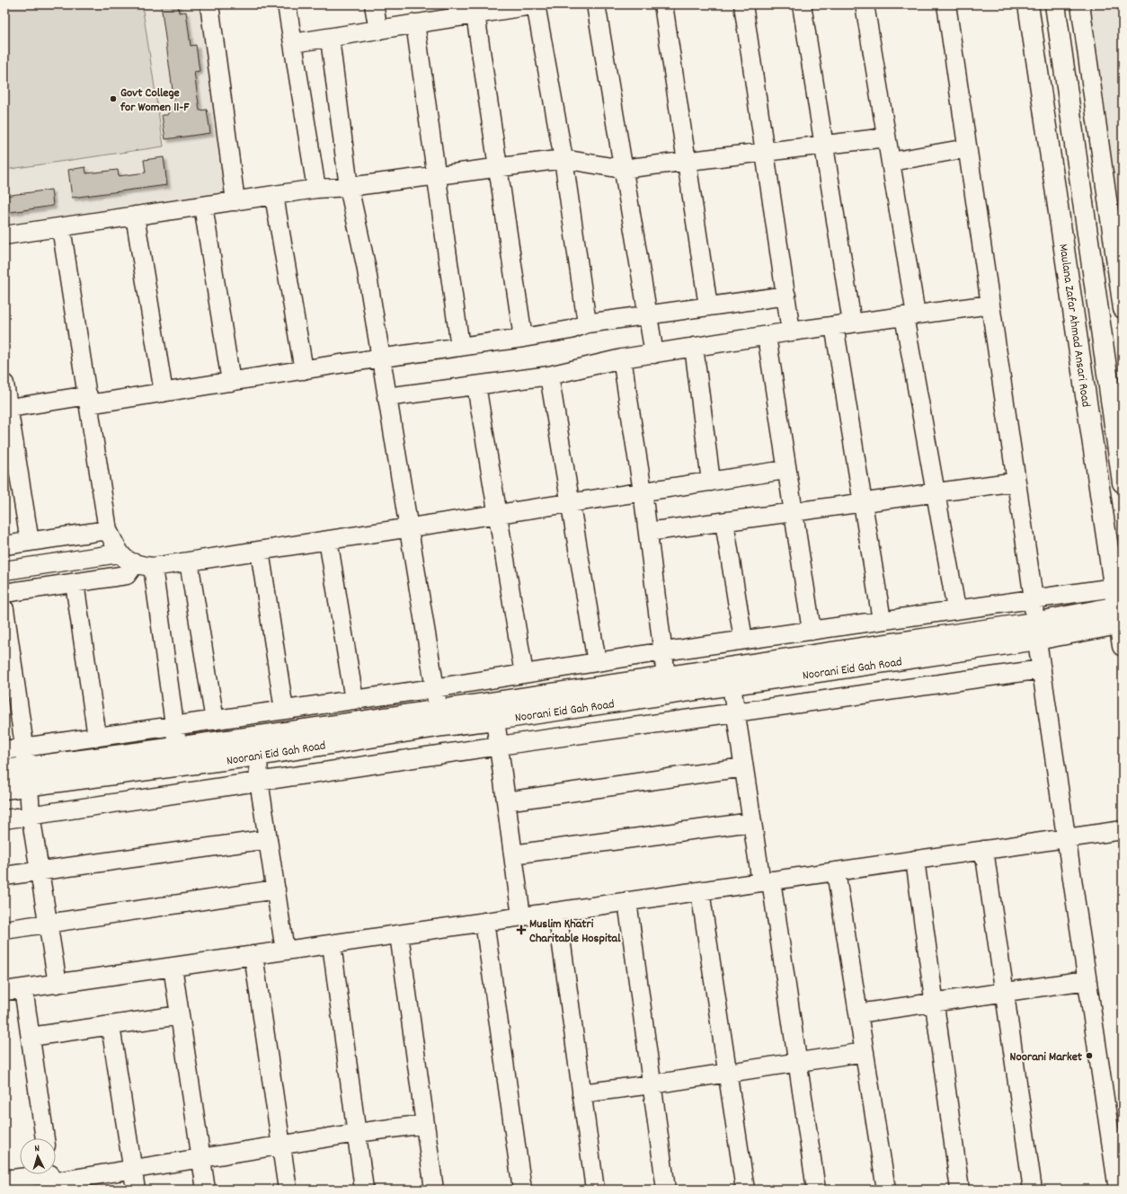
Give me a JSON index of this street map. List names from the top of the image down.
{
  "streets": {
    "main road": ["Maulana Zafar Ahmad Ansari Road", "Noorani Eid Gah Road"]
  },
  "crossings": [
    ["Maulana Zafar Ahmad Ansari Road", "Noorani Eid Gah Road"]
  ],
  "places": {
    "other": ["Govt College for Women 11-F", "Noorani Market"],
    "health": ["Muslim Khatri Charitable Hospital"]
  },
  "north": "top"
}
